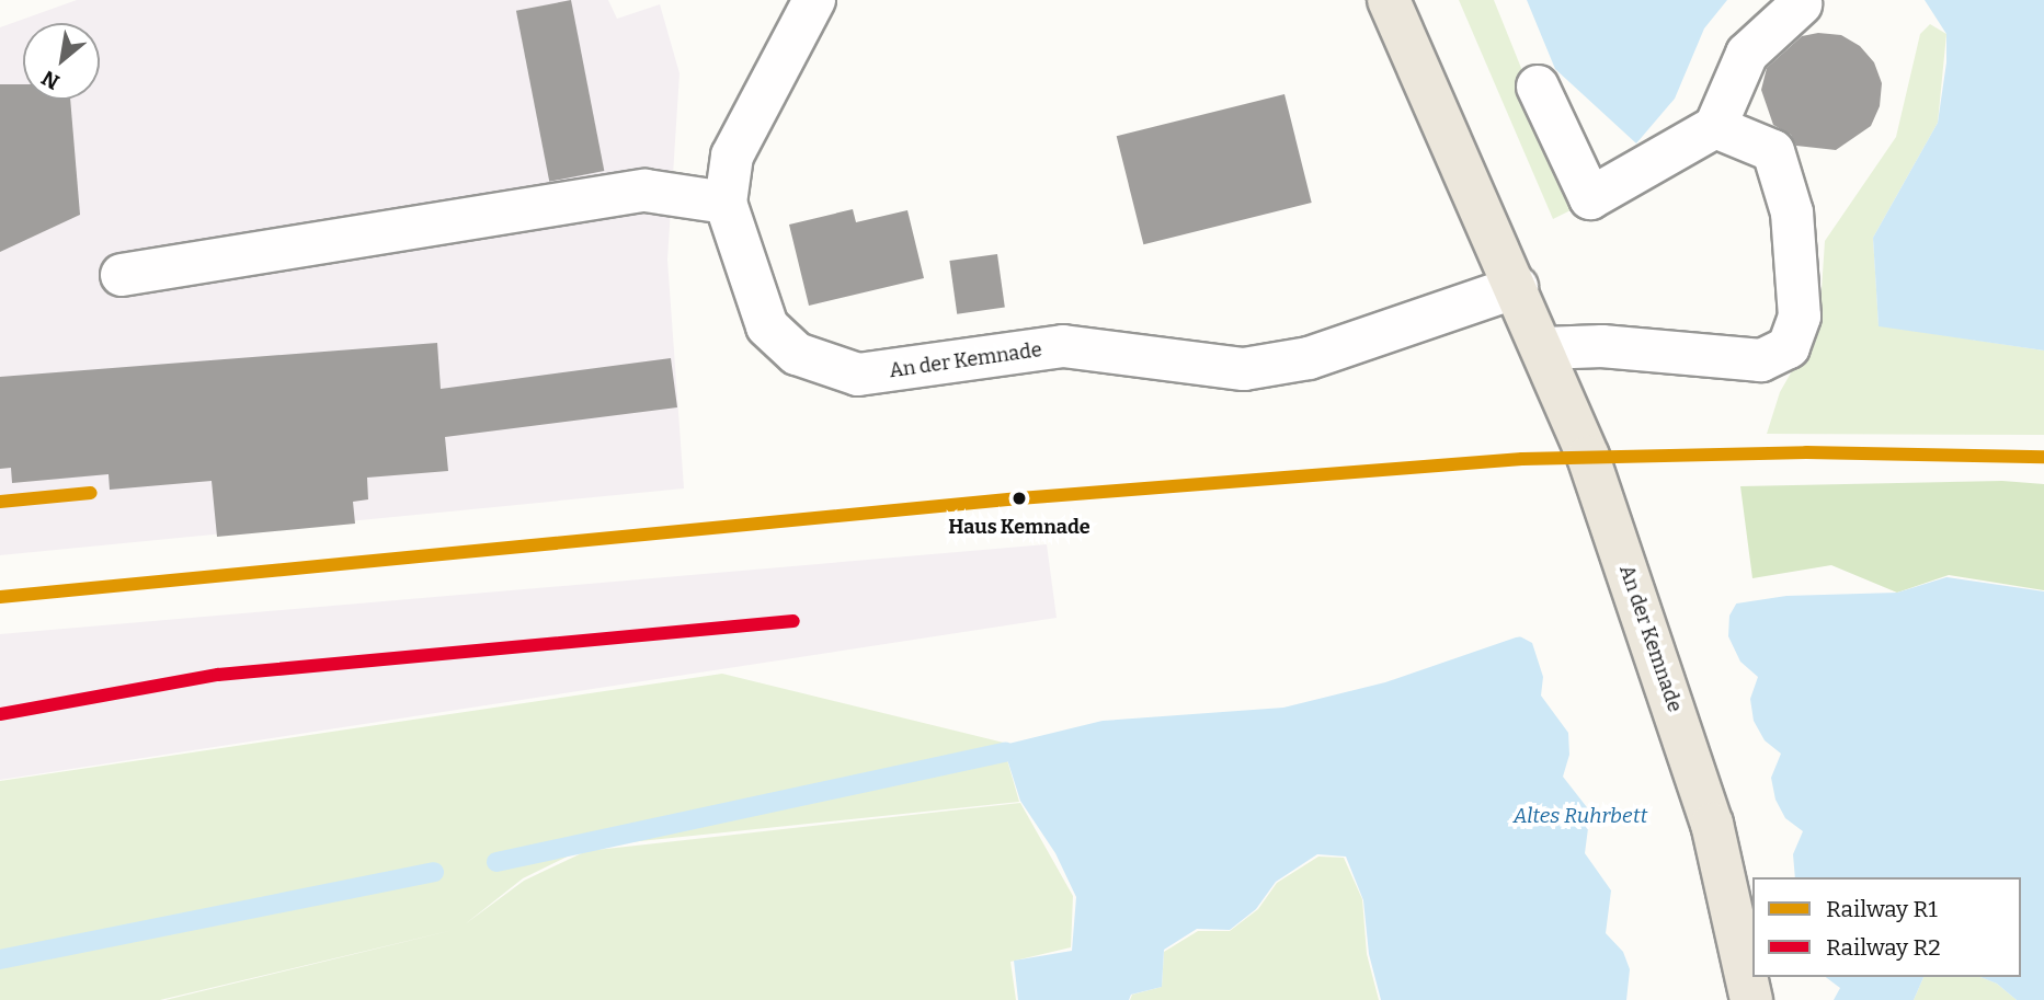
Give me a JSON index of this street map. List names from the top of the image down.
{
  "streets": {
    "main road": ["An der Kemnade"]
  },
  "water": ["Altes Ruhrbett"],
  "places": ["Haus Kemnade"],
  "lines": ["rail line R1", "rail line R2"],
  "legend": ["Railway R1", "Railway R2"],
  "north": "bottom left"
}
